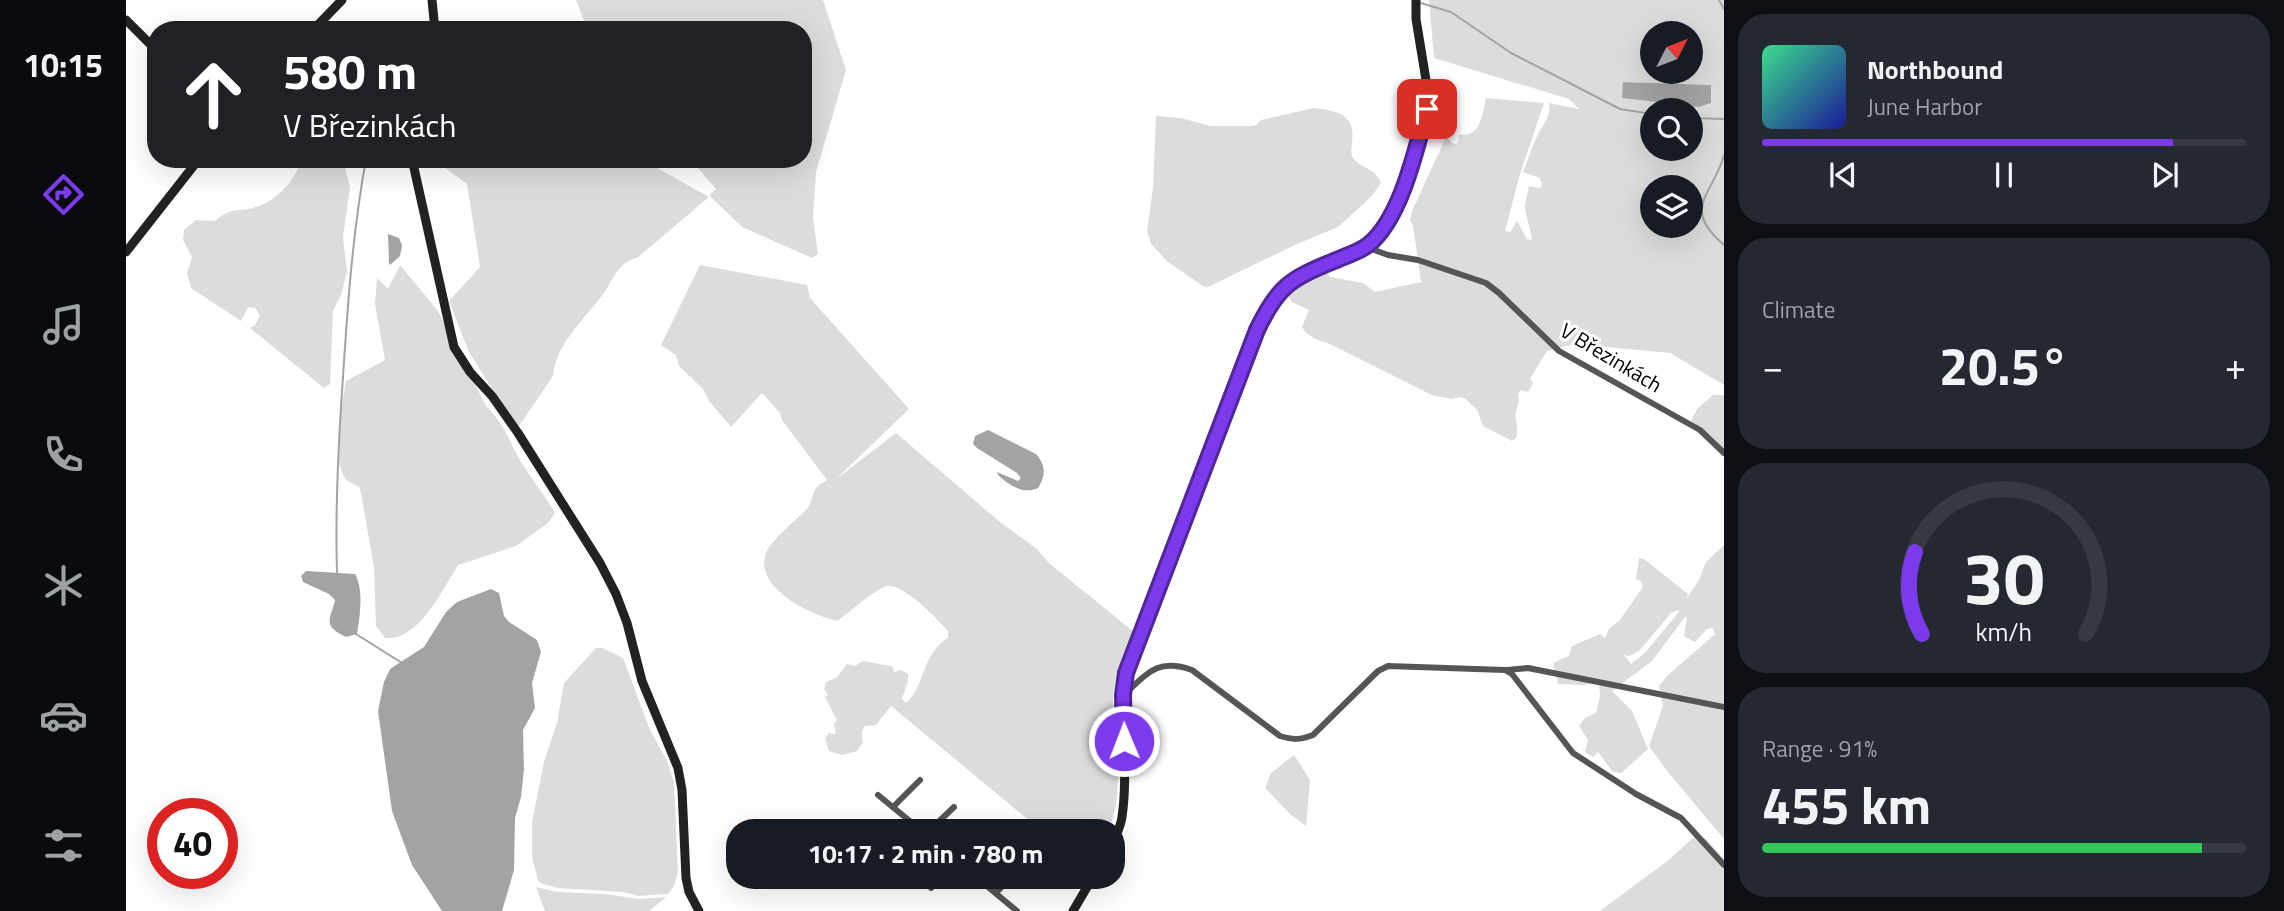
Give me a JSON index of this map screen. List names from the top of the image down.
{
  "streets": {
    "street": ["V Březinkách"]
  },
  "north": "top right",
  "page": {
    "tabs": "10:15",
    "turn": ["580 m", "V Březinkách"],
    "song": ["Northbound", "June Harbor"],
    "tile": [
      "Climate",
      ["Range · 91%", "455 km"]
    ],
    "heat": ["−", "20.5°", "+"],
    "limit": "40",
    "trip": "10:17 · 2 min · 780 m",
    "gauge": ["30", "km/h"]
  }
}
